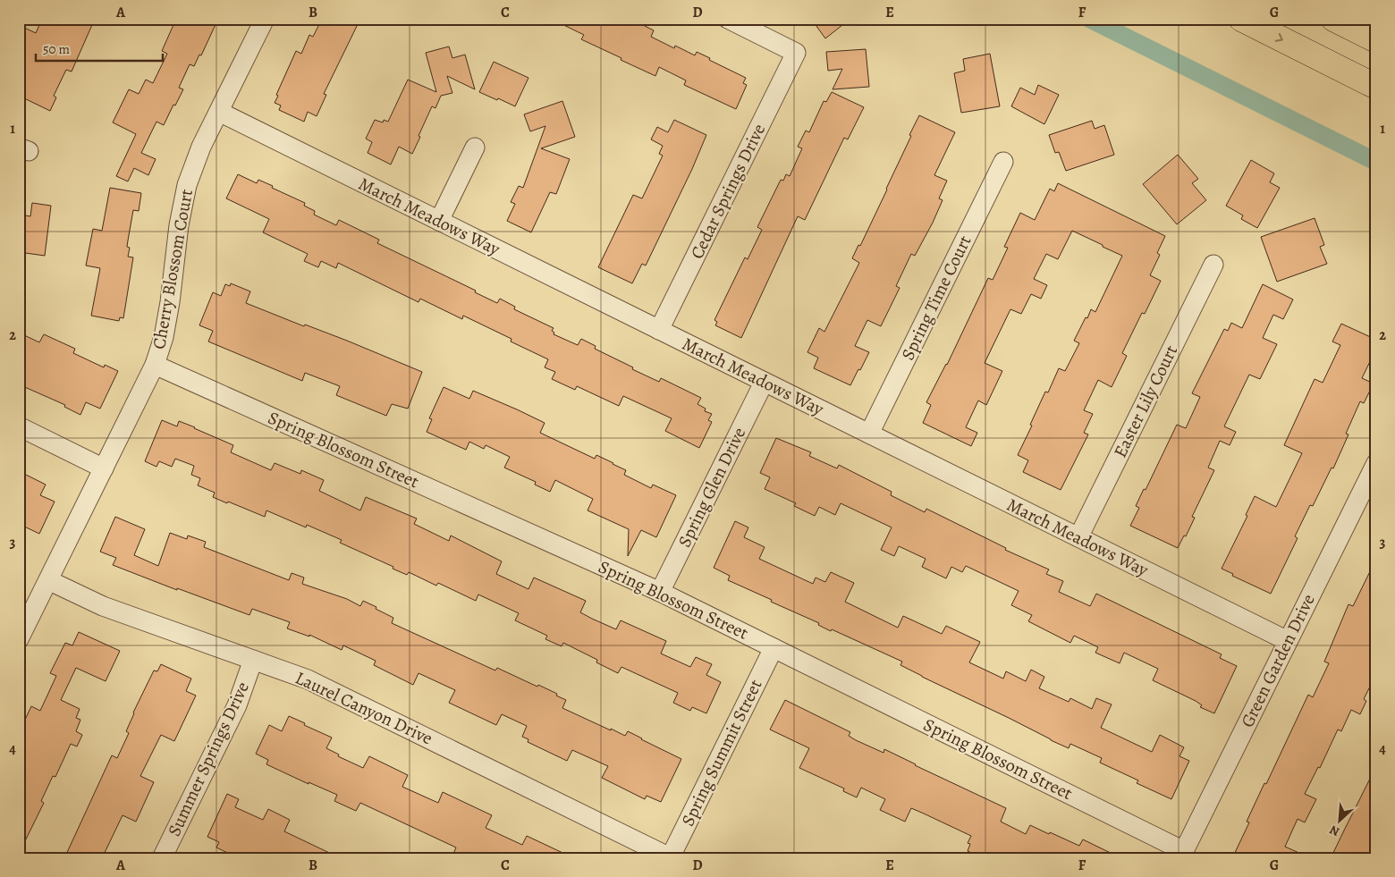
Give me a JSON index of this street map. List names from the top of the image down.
{
  "streets": {
    "street": [
      "Cedar Springs Drive",
      "March Meadows Way",
      "Cherry Blossom Court",
      "Spring Time Court",
      "Easter Lily Court",
      "Spring Blossom Street",
      "Spring Glen Drive",
      "Green Garden Drive",
      "Laurel Canyon Drive",
      "Spring Summit Street",
      "Summer Springs Drive"
    ]
  },
  "crossings": [
    ["Cedar Springs Drive", "March Meadows Way"],
    ["March Meadows Way", "Cherry Blossom Court"],
    ["March Meadows Way", "Spring Time Court"],
    ["March Meadows Way", "Easter Lily Court"],
    ["March Meadows Way", "Spring Glen Drive"],
    ["March Meadows Way", "Green Garden Drive"],
    ["Cherry Blossom Court", "Spring Blossom Street"],
    ["Cherry Blossom Court", "Laurel Canyon Drive"],
    ["Spring Blossom Street", "Spring Glen Drive"],
    ["Spring Blossom Street", "Green Garden Drive"],
    ["Spring Blossom Street", "Spring Summit Street"],
    ["Laurel Canyon Drive", "Spring Summit Street"],
    ["Laurel Canyon Drive", "Summer Springs Drive"]
  ],
  "scale_bar": "50 m",
  "north": "bottom left",
  "grid": {
    "columns": [
      "A",
      "B",
      "C",
      "D",
      "E",
      "F",
      "G"
    ],
    "rows": [
      "1",
      "2",
      "3",
      "4"
    ]
  }
}
